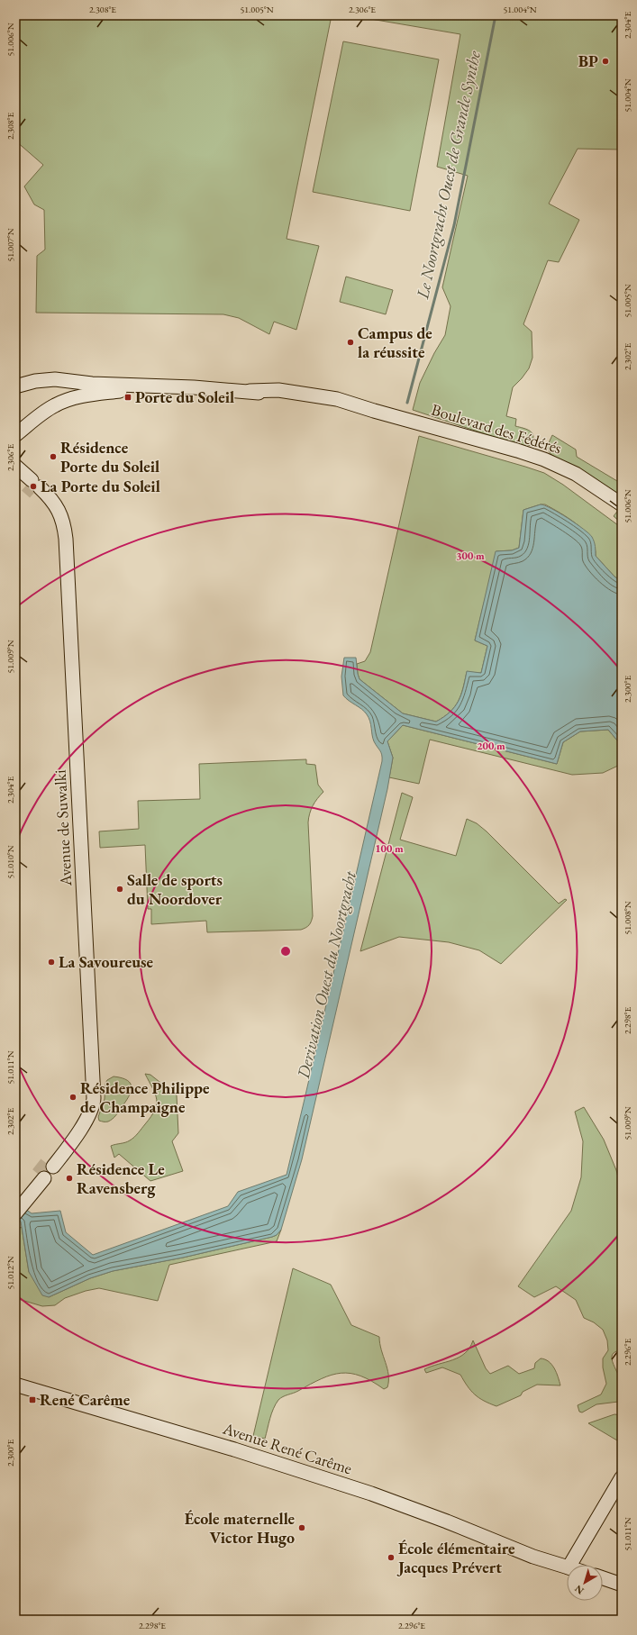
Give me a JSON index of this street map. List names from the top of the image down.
{
  "streets": {
    "street": ["Boulevard des Fédérés", "Avenue de Suwalki", "Avenue René Carême"]
  },
  "water": ["Le Noortgracht Ouest de Grande Synthe", "Derivation Ouest du Noortgracht"],
  "places": {
    "other": [
      "BP",
      "Campus de la réussite",
      "Résidence Porte du Soleil",
      "La Porte du Soleil",
      "Salle de sports du Noordover",
      "La Savoureuse",
      "Résidence Philippe de Champaigne",
      "Résidence Le Ravensberg",
      "École maternelle Victor Hugo",
      "École élémentaire Jacques Prévert"
    ],
    "transit": ["Porte du Soleil", "René Carême"]
  },
  "north": "bottom left",
  "coordinates": [
    "2.308°E",
    "51.005°N",
    "2.306°E",
    "51.004°N",
    "2.304°E",
    "51.006°N",
    "51.007°N",
    "2.302°E",
    "51.009°N",
    "2.300°E",
    "51.010°N",
    "51.008°N",
    "2.298°E",
    "51.011°N",
    "51.012°N",
    "2.296°E"
  ],
  "rings": ["300 m", "200 m", "100 m"]
}
